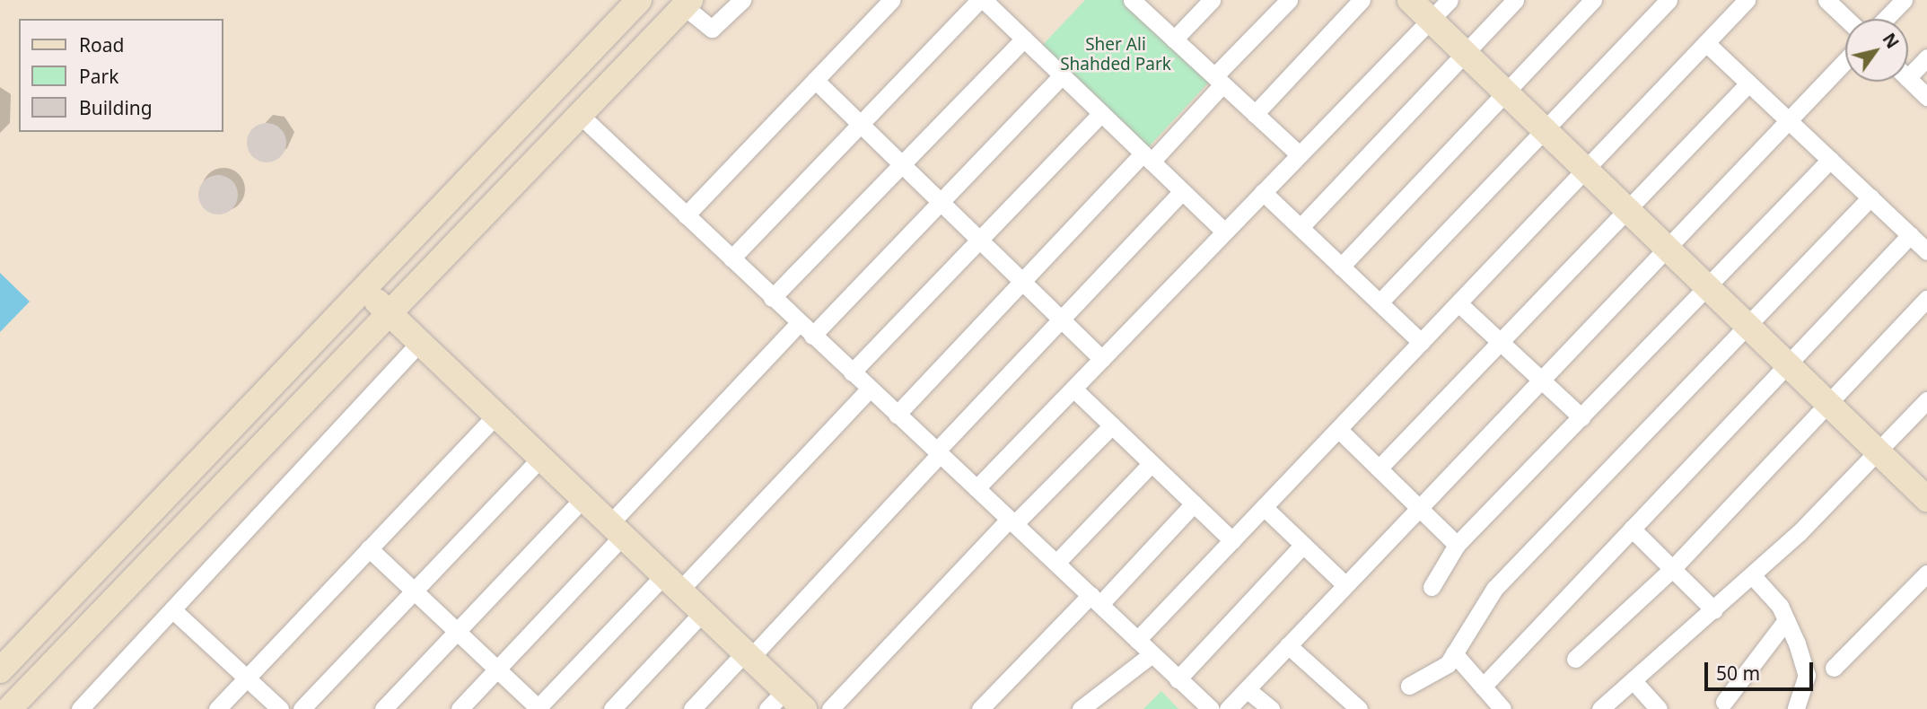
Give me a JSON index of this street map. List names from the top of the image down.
{
  "parks": ["Sher Ali Shahded Park"],
  "legend": ["Road", "Park", "Building"],
  "scale_bar": "50 m",
  "north": "top right"
}
